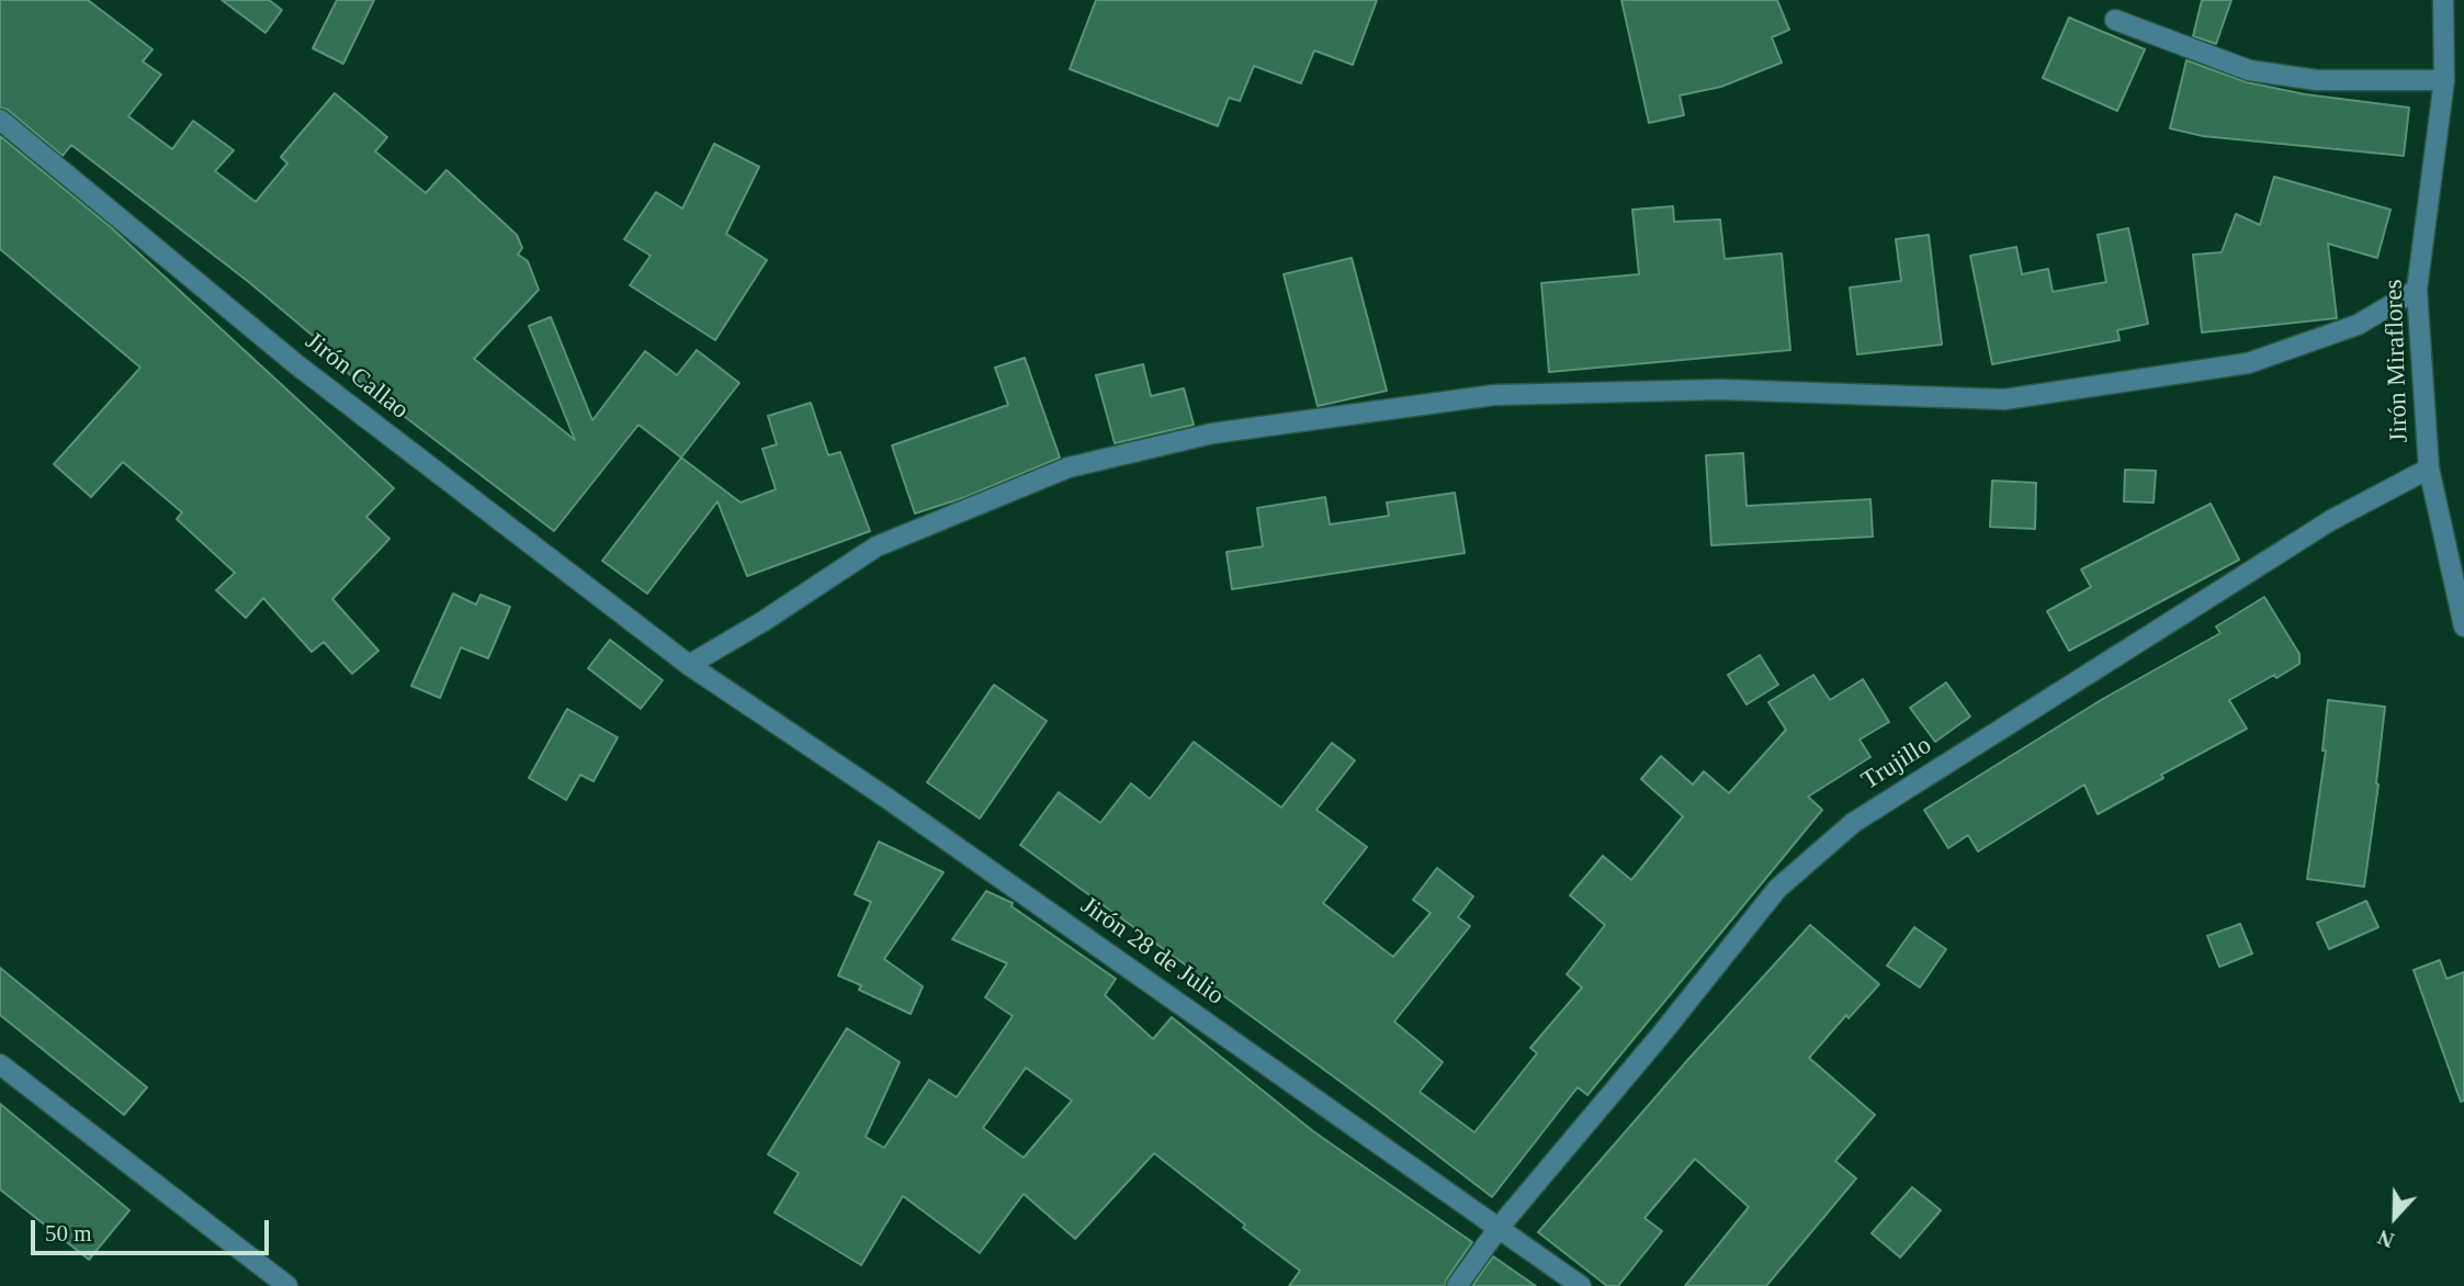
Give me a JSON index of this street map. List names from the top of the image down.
{
  "streets": {
    "street": [
      "Jirón Miraflores",
      "Jirón Callao",
      "Trujillo",
      "Jirón 28 de Julio"
    ]
  },
  "crossings": [
    ["Jirón Miraflores", "Trujillo"],
    ["Jirón Callao", "Jirón 28 de Julio"],
    ["Trujillo", "Jirón 28 de Julio"]
  ],
  "scale_bar": "50 m",
  "north": "bottom"
}
